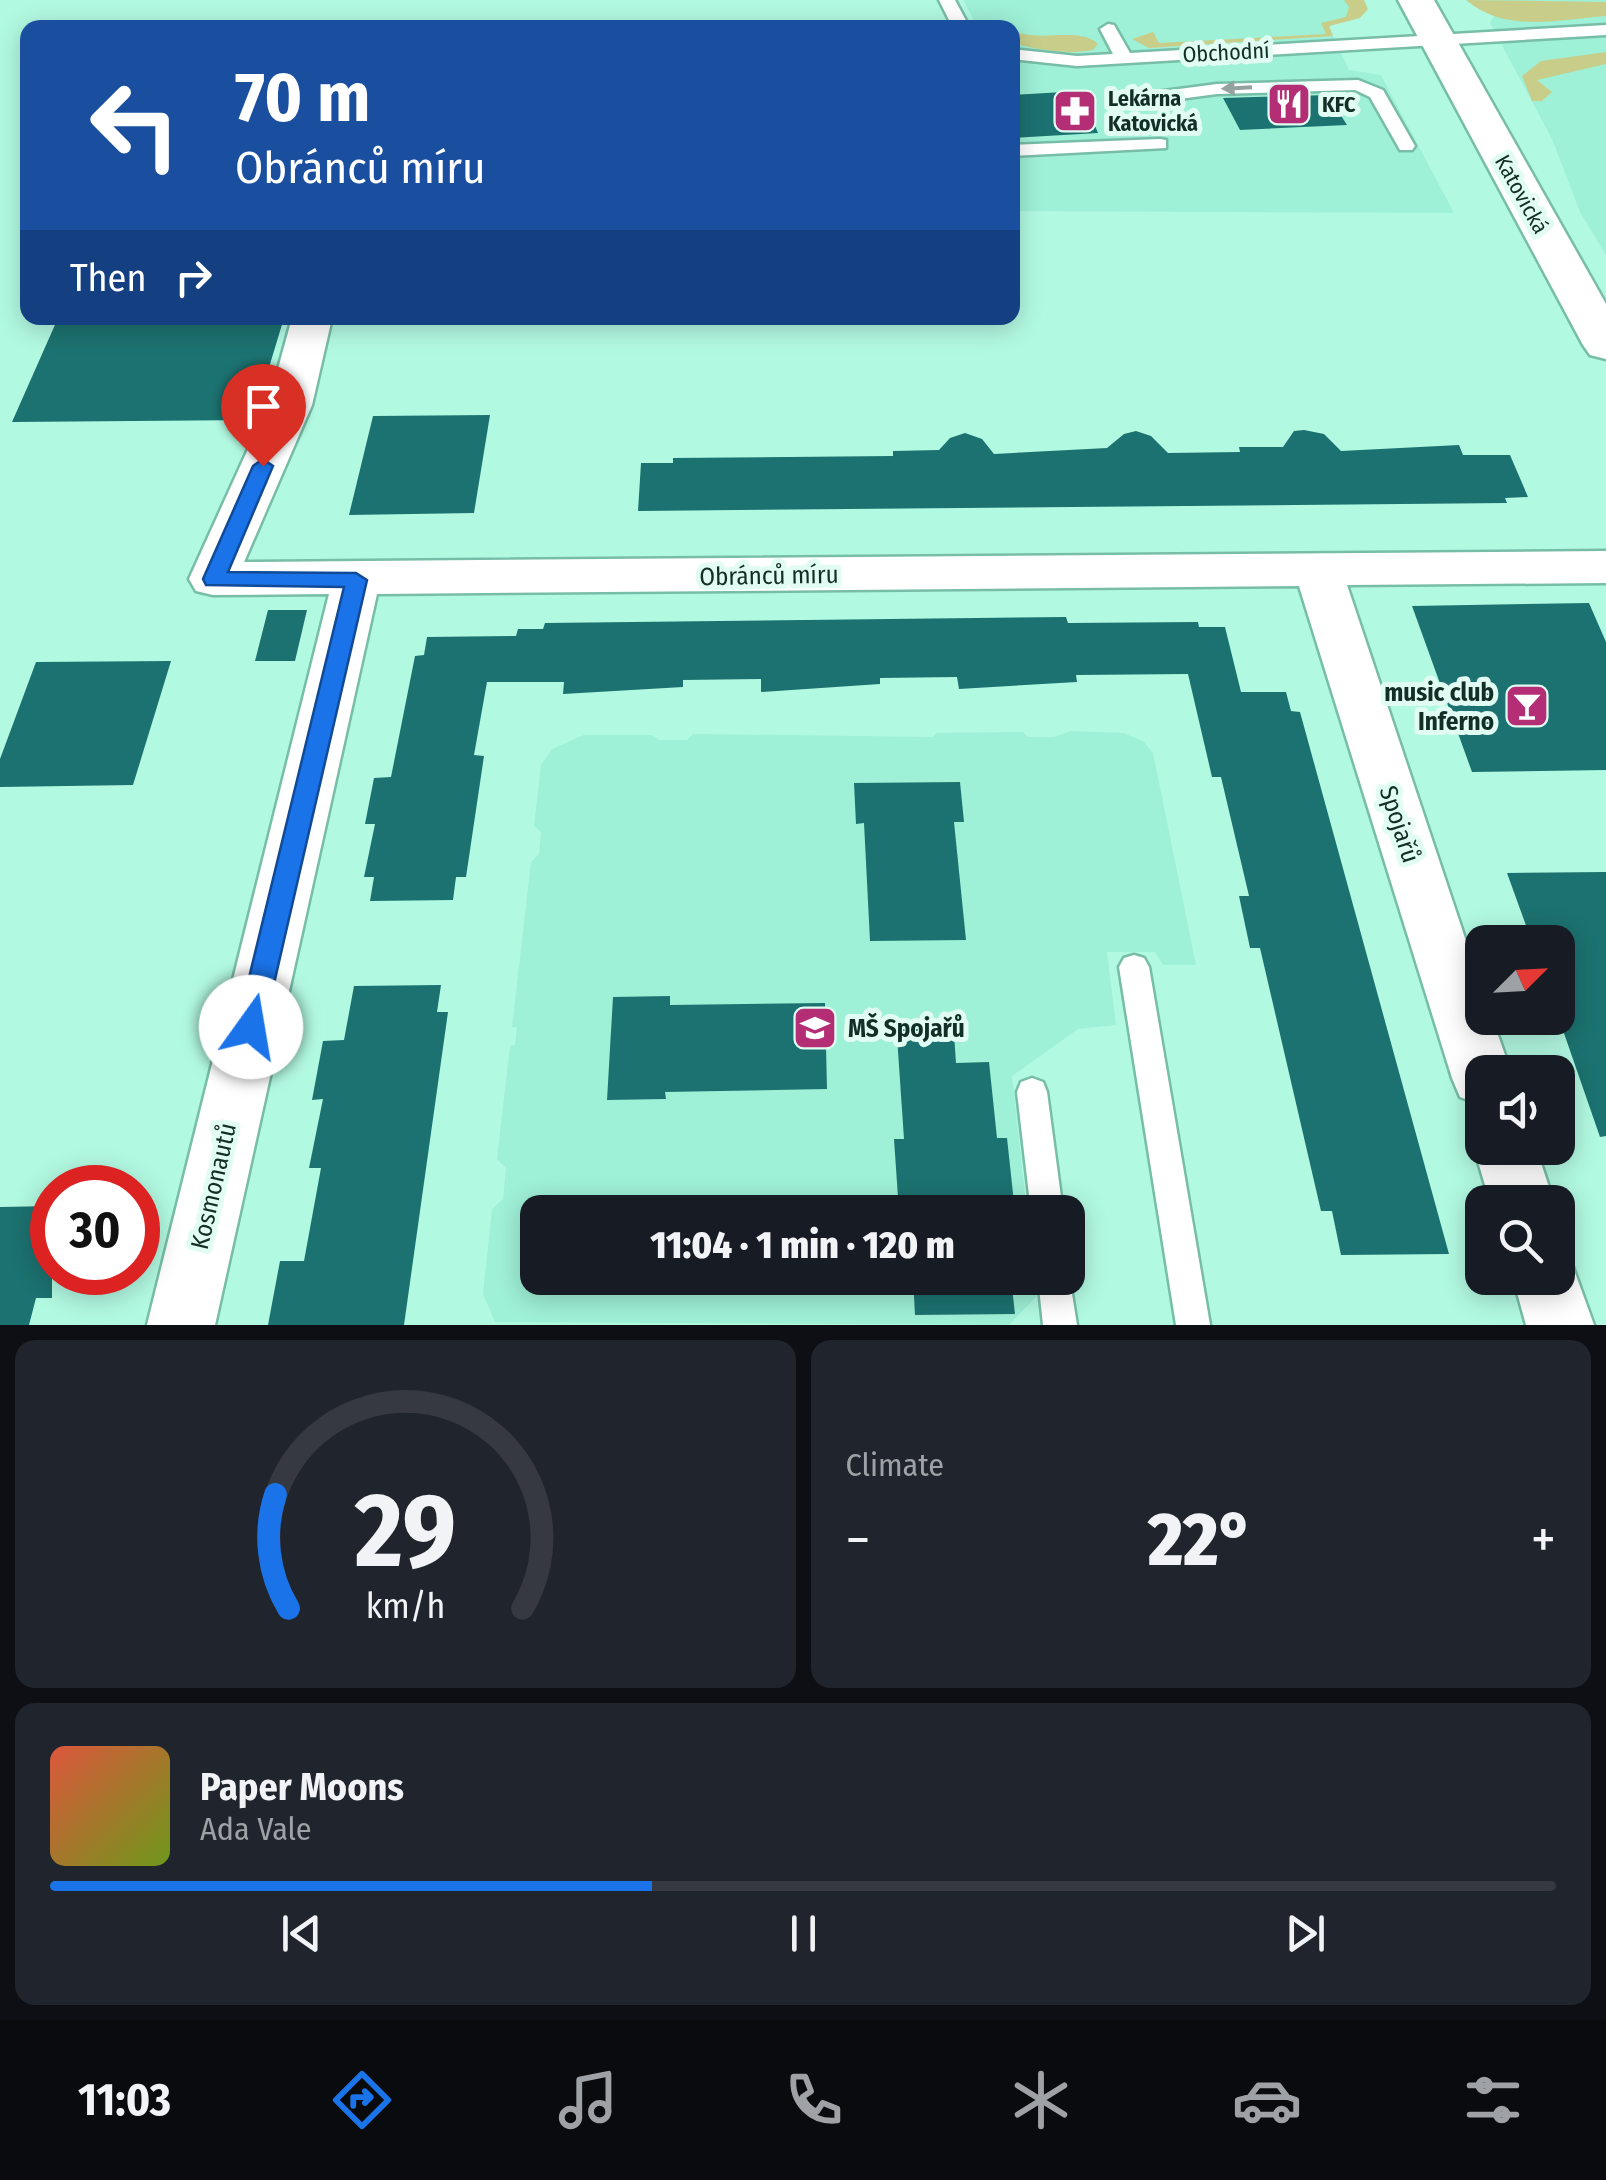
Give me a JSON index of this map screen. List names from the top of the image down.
{
  "streets": {
    "main road": ["Katovická"],
    "street": ["Obránců míru", "Spojařů", "Kosmonautů"],
    "lane": ["Obchodní"]
  },
  "crossings": [
    ["Obchodní", "Katovická"],
    ["Obránců míru", "Spojařů"],
    ["Obránců míru", "Kosmonautů"]
  ],
  "places": {
    "restaurant": ["KFC"],
    "pharmacy": ["Lekárna Katovická"],
    "bar": ["music club Inferno"],
    "school or university": ["MŠ Spojařů"]
  },
  "north": "top right",
  "page": {
    "turn": ["70 m", "Obránců míru"],
    "then": "Then",
    "limit": "30",
    "trip": "11:04 · 1 min · 120 m",
    "tile": "Climate",
    "heat": ["−", "22°", "+"],
    "song": ["Paper Moons", "Ada Vale"],
    "tabs": "11:03",
    "gauge": ["29", "km/h"]
  }
}
